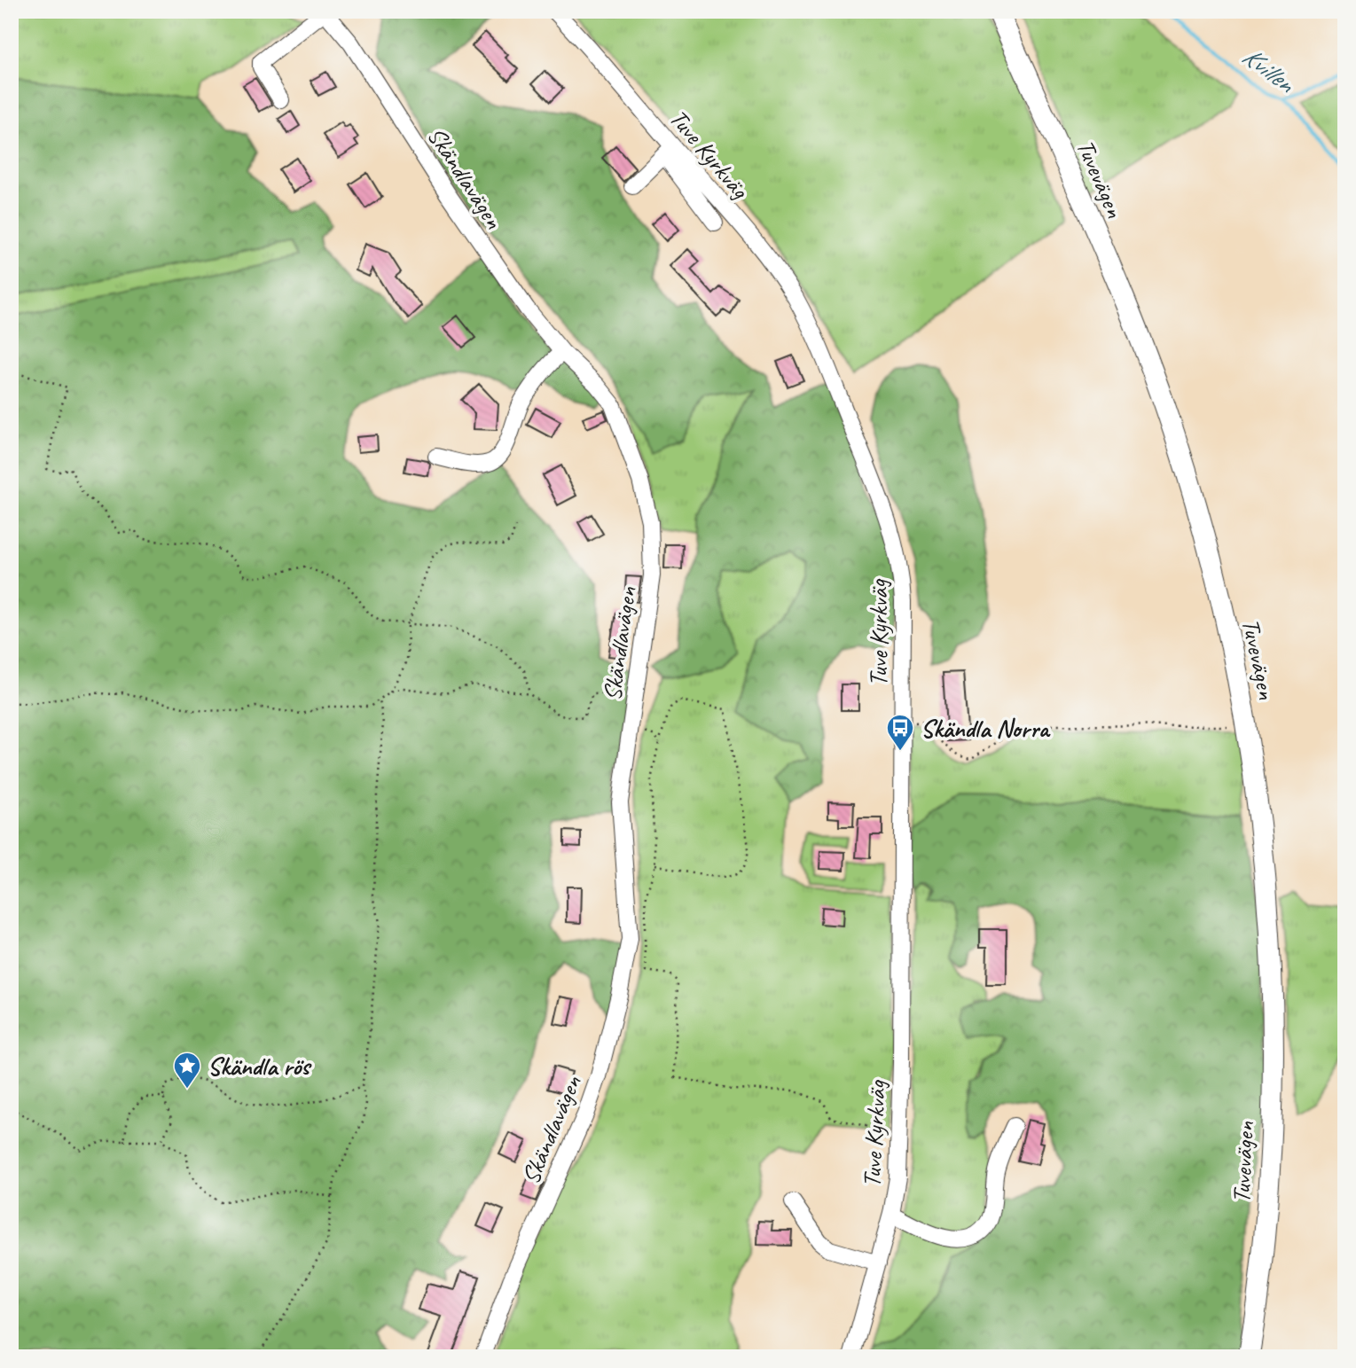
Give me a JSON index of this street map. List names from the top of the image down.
{
  "streets": {
    "main road": ["Tuvevägen"],
    "street": ["Tuve Kyrkväg", "Skändlavägen"]
  },
  "water": ["Kvillen"],
  "places": {
    "bus stop": ["Skändla Norra"],
    "place": ["Skändla rös"]
  }
}
